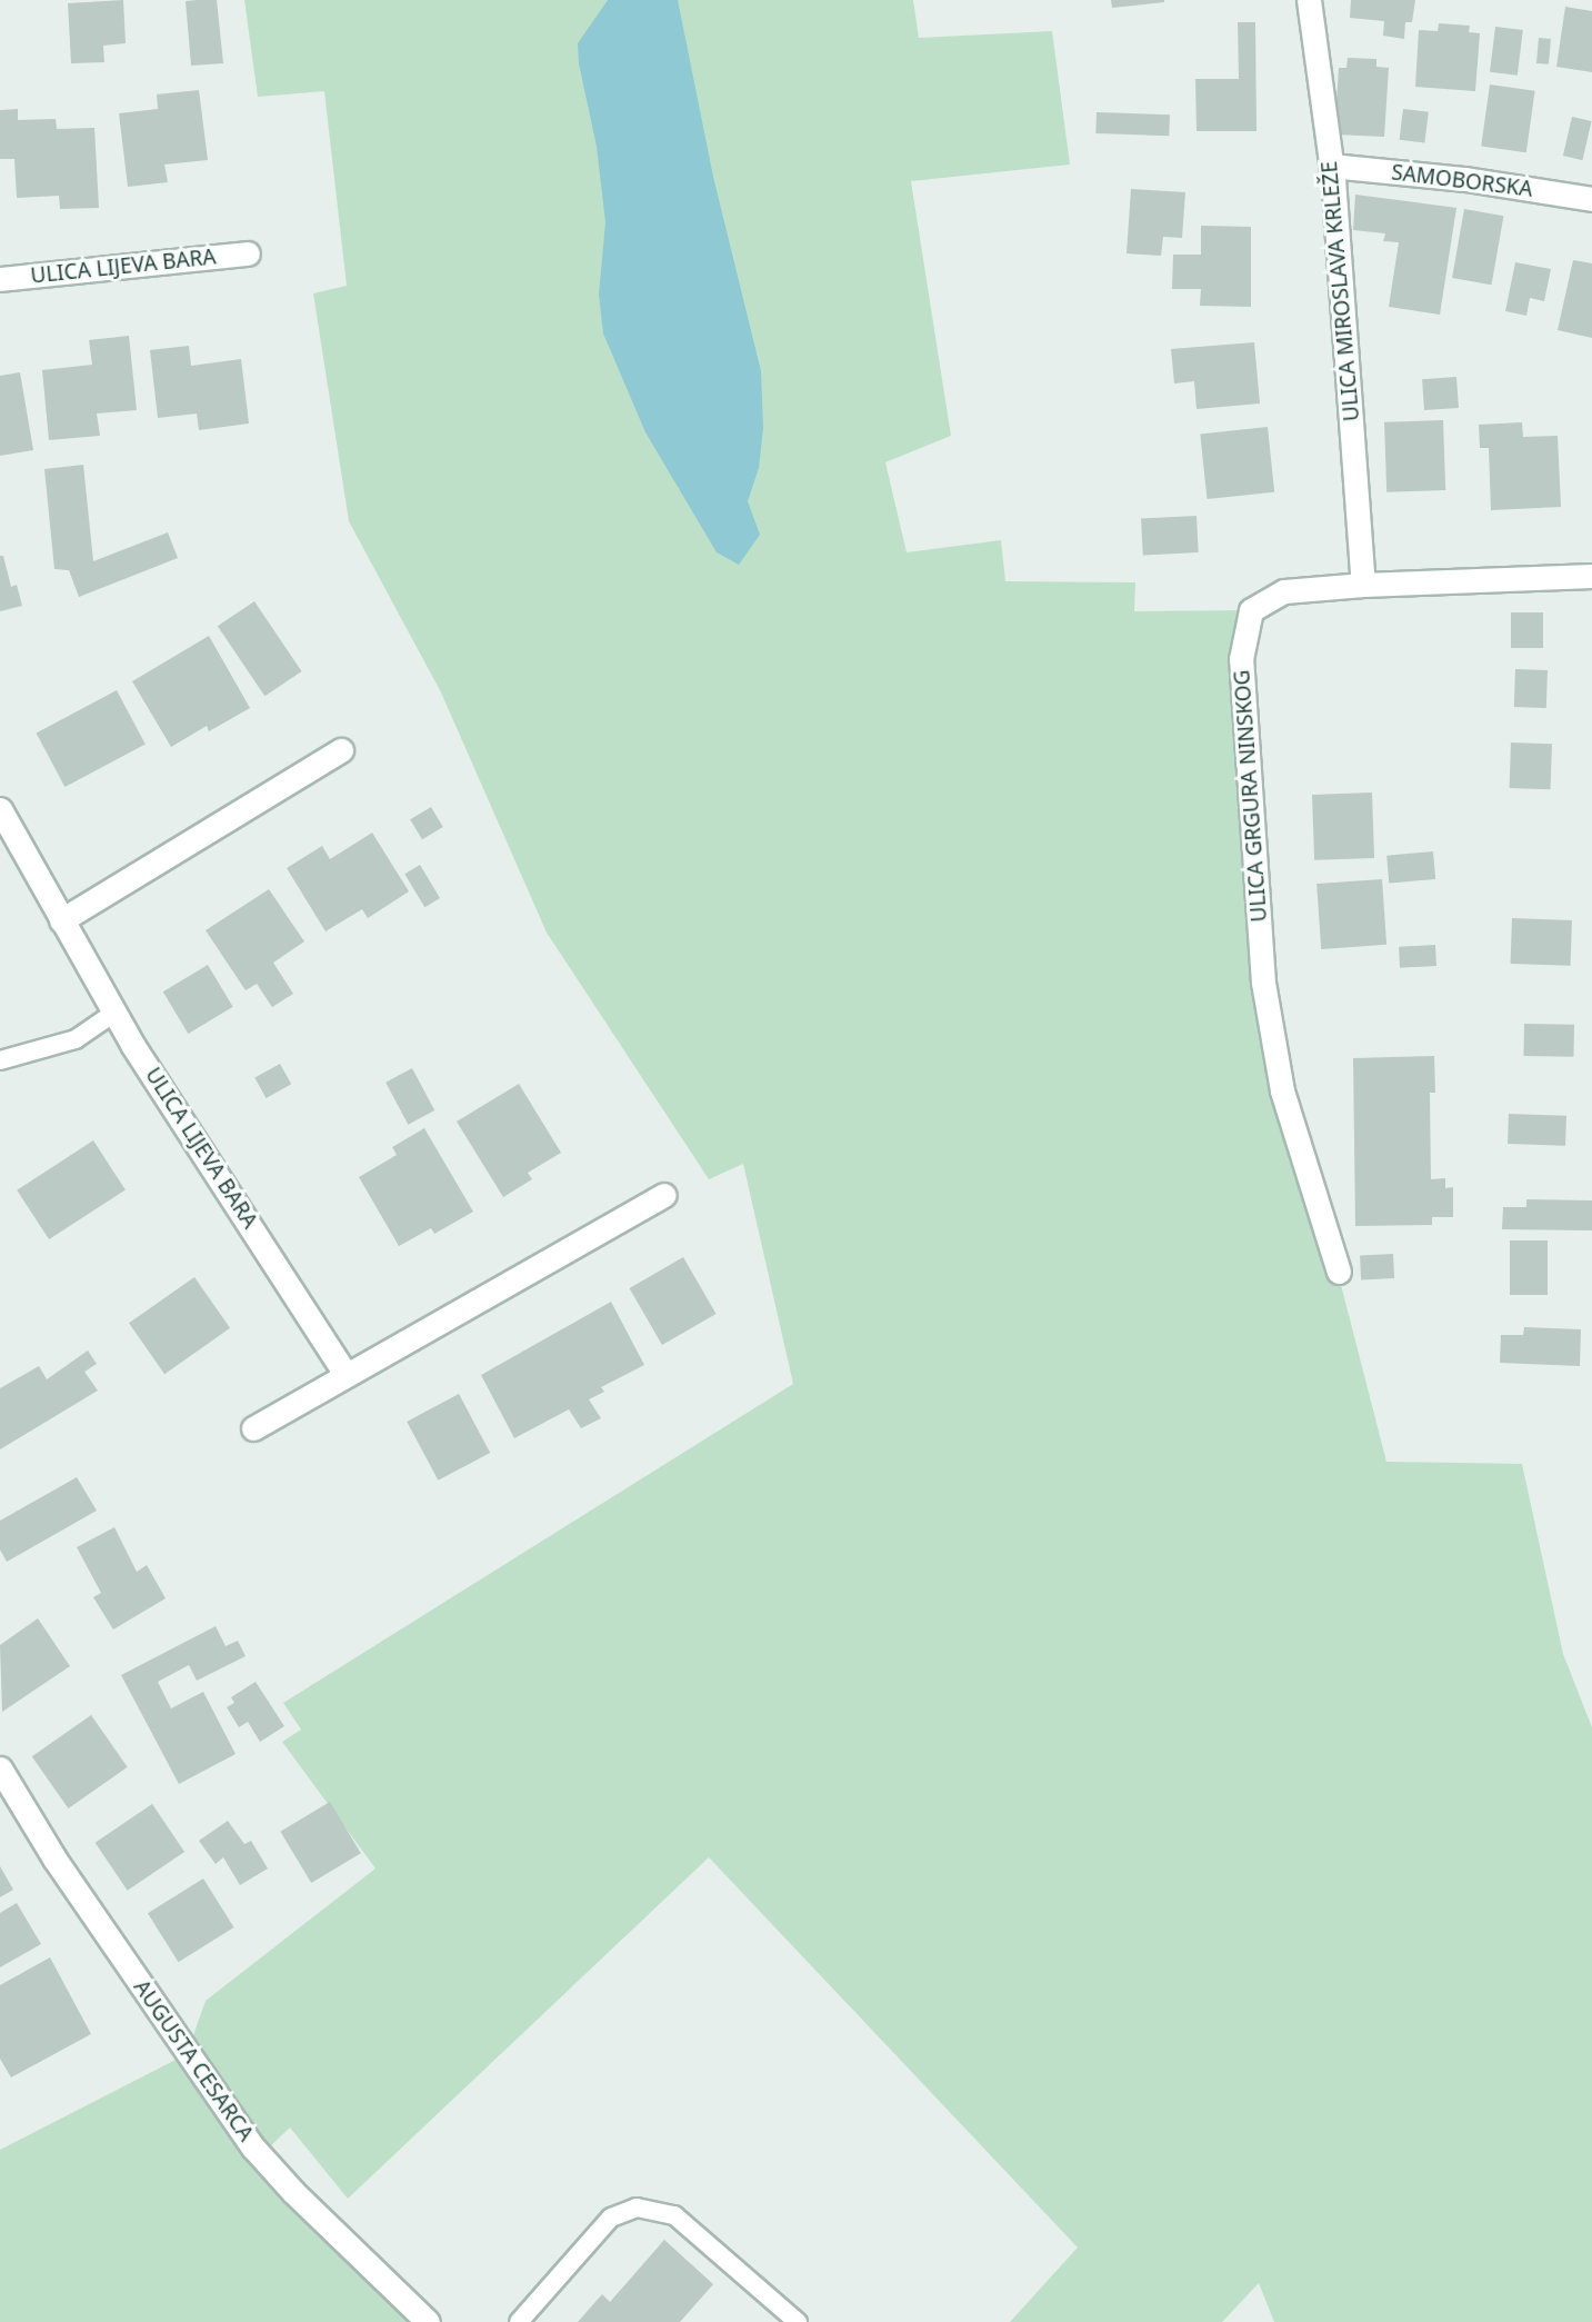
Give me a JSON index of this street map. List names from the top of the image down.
{
  "streets": {
    "street": [
      "SAMOBORSKA",
      "ULICA LIJEVA BARA",
      "ULICA MIROSLAVA KRLEŽE",
      "ULICA GRGURA NINSKOG",
      "AUGUSTA CESARCA"
    ]
  },
  "crossings": [
    ["SAMOBORSKA", "ULICA MIROSLAVA KRLEŽE"],
    ["ULICA MIROSLAVA KRLEŽE", "ULICA GRGURA NINSKOG"]
  ]
}
